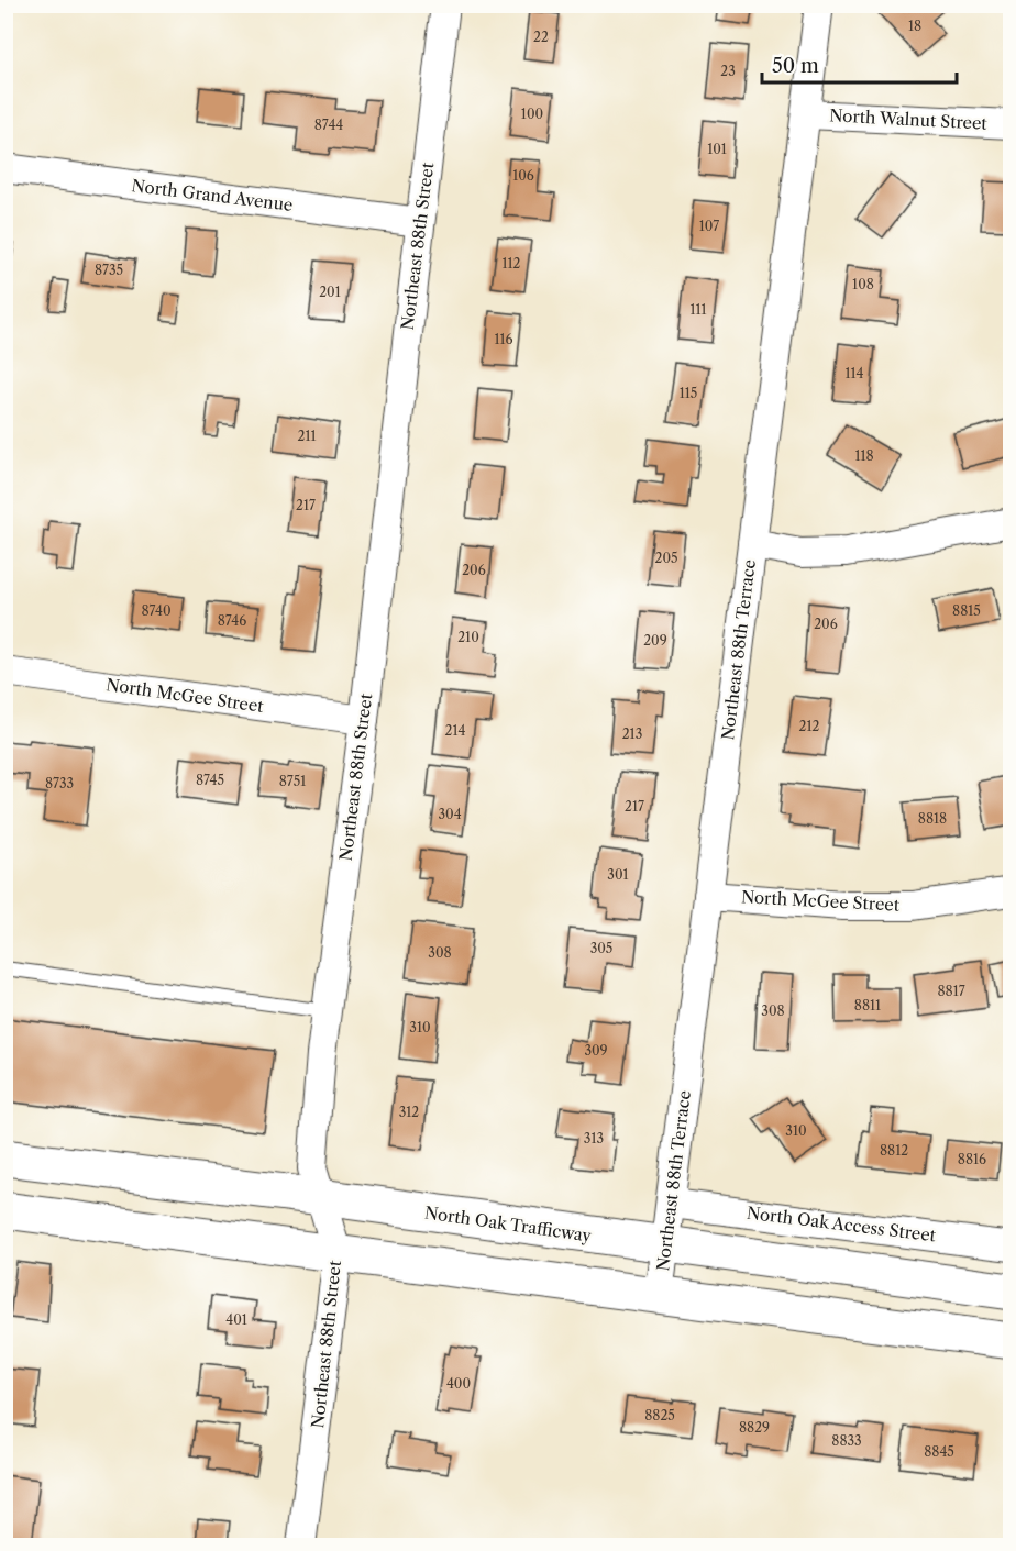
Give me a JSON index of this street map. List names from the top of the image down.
{
  "streets": {
    "main road": ["North Oak Trafficway"],
    "street": [
      "North Walnut Street",
      "North Grand Avenue",
      "Northeast 88th Street",
      "Northeast 88th Terrace",
      "North McGee Street",
      "North Oak Access Street"
    ]
  },
  "crossings": [
    ["North Walnut Street", "Northeast 88th Terrace"],
    ["North Grand Avenue", "Northeast 88th Street"],
    ["Northeast 88th Street", "North McGee Street"],
    ["Northeast 88th Street", "North Oak Trafficway"],
    ["Northeast 88th Terrace", "North McGee Street"],
    ["Northeast 88th Terrace", "North Oak Trafficway"],
    ["Northeast 88th Terrace", "North Oak Access Street"]
  ],
  "house_numbers": [
    "18",
    "22",
    "23",
    "100",
    "8744",
    "101",
    "106",
    "107",
    "112",
    "8735",
    "108",
    "201",
    "111",
    "116",
    "114",
    "115",
    "211",
    "118",
    "217",
    "205",
    "206",
    "8740",
    "8815",
    "8746",
    "206",
    "210",
    "209",
    "212",
    "214",
    "213",
    "8745",
    "8751",
    "8733",
    "217",
    "304",
    "8818",
    "301",
    "305",
    "308",
    "8817",
    "8811",
    "308",
    "310",
    "309",
    "312",
    "310",
    "313",
    "8812",
    "8816",
    "401",
    "400",
    "8825",
    "8829",
    "8833",
    "8845"
  ],
  "scale_bar": "50 m"
}
